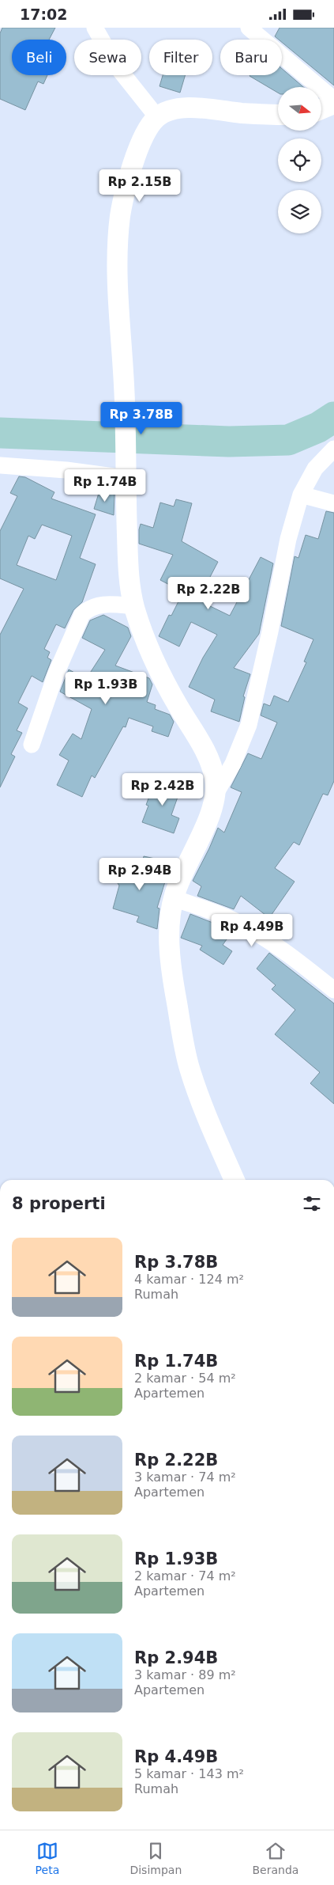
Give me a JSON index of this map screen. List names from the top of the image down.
{
  "north": "right",
  "page": {
    "status": "17:02",
    "chip": [
      "Beli",
      "Sewa",
      "Filter",
      "Baru"
    ],
    "price": [
      "Rp 2.15B",
      "Rp 3.78B",
      "Rp 1.74B",
      "Rp 2.22B",
      "Rp 1.93B",
      "Rp 2.42B",
      "Rp 2.94B",
      "Rp 4.49B"
    ],
    "heading": "8 properti",
    "list": [
      {
        "name": "Rp 3.78B",
        "note": "4 kamar · 124 m² · Rumah"
      },
      {
        "name": "Rp 1.74B",
        "note": "2 kamar · 54 m² · Apartemen"
      },
      {
        "name": "Rp 2.22B",
        "note": "3 kamar · 74 m² · Apartemen"
      },
      {
        "name": "Rp 1.93B",
        "note": "2 kamar · 74 m² · Apartemen"
      },
      {
        "name": "Rp 2.94B",
        "note": "3 kamar · 89 m² · Apartemen"
      },
      {
        "name": "Rp 4.49B",
        "note": "5 kamar · 143 m² · Rumah"
      }
    ],
    "tabs": ["Peta", "Disimpan", "Beranda"]
  }
}
